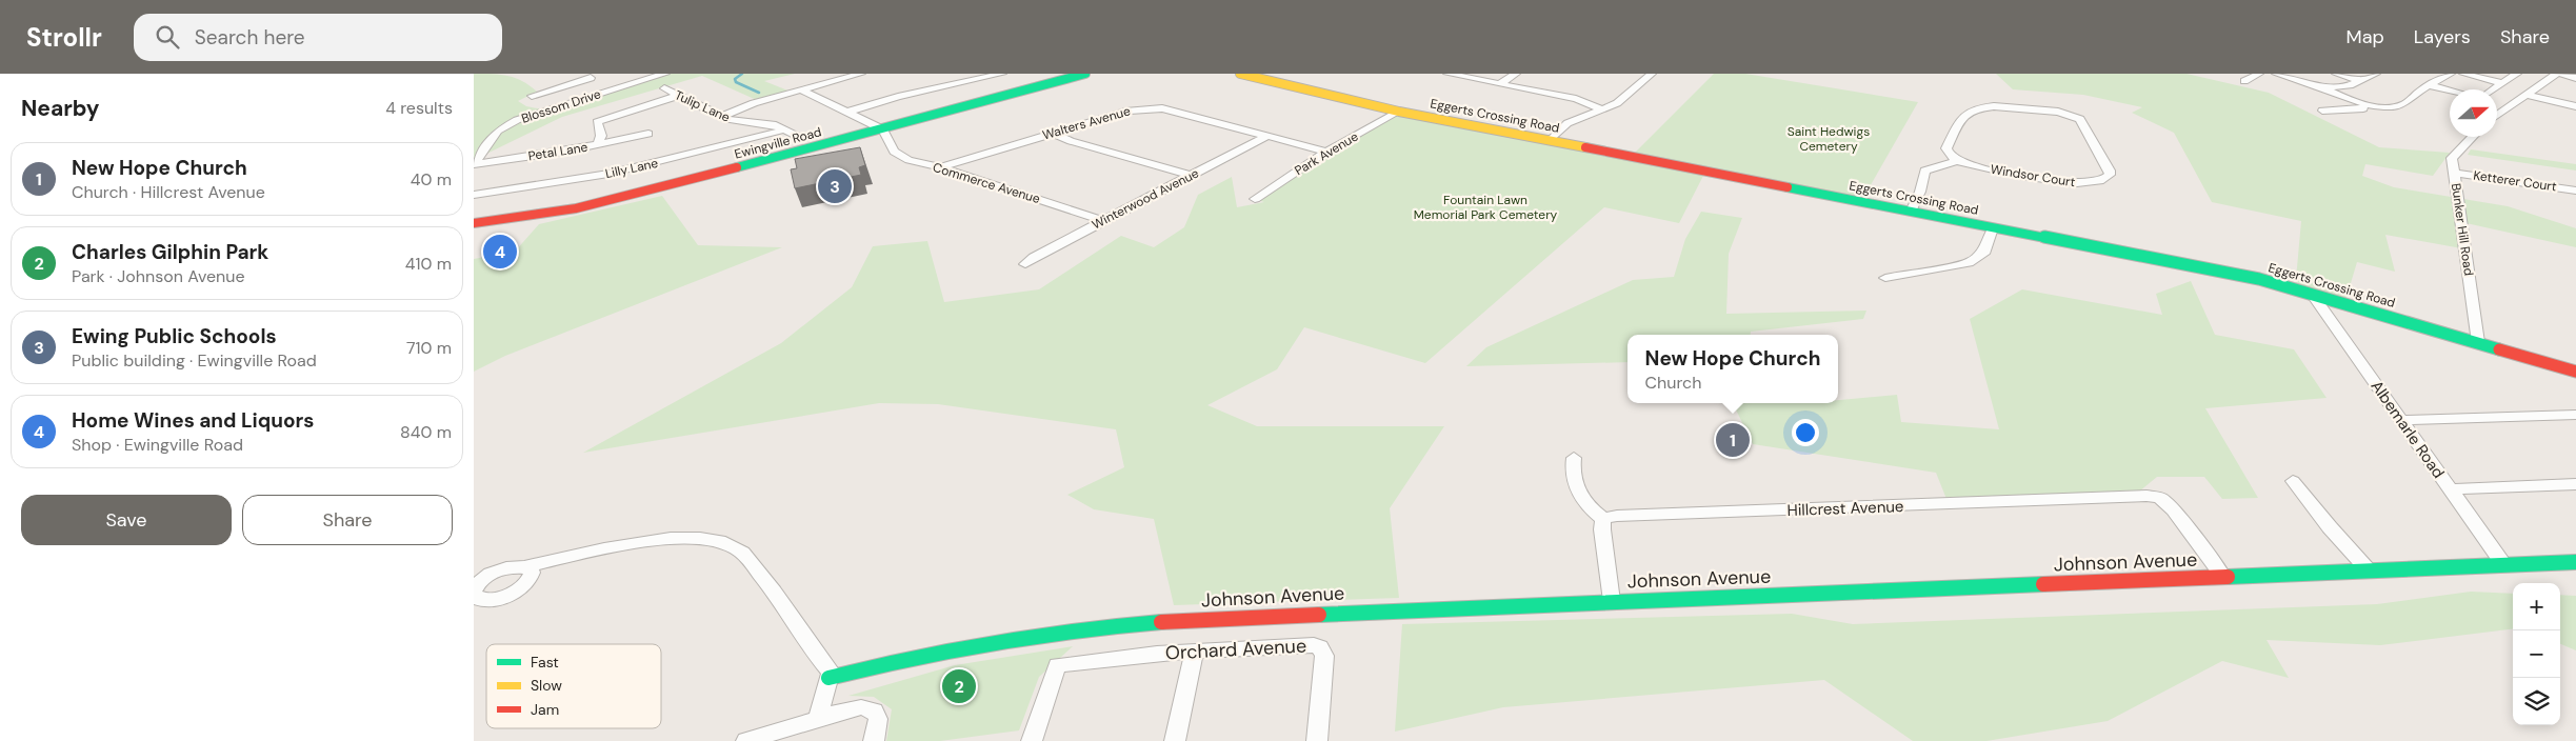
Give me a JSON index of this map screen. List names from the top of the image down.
{
  "streets": {
    "street": [
      "Blossom Drive",
      "Tulip Lane",
      "Eggerts Crossing Road",
      "Walters Avenue",
      "Ewingville Road",
      "Petal Lane",
      "Park Avenue",
      "Lilly Lane",
      "Windsor Court",
      "Ketterer Court",
      "Commerce Avenue",
      "Winterwood Avenue",
      "Bunker Hill Road",
      "Albemarle Road",
      "Hillcrest Avenue",
      "Johnson Avenue",
      "Orchard Avenue"
    ]
  },
  "crossings": [
    ["Blossom Drive", "Petal Lane"],
    ["Tulip Lane", "Petal Lane"],
    ["Tulip Lane", "Lilly Lane"],
    ["Eggerts Crossing Road", "Park Avenue"],
    ["Eggerts Crossing Road", "Bunker Hill Road"],
    ["Eggerts Crossing Road", "Albemarle Road"],
    ["Walters Avenue", "Park Avenue"],
    ["Walters Avenue", "Commerce Avenue"],
    ["Walters Avenue", "Winterwood Avenue"],
    ["Ewingville Road", "Commerce Avenue"],
    ["Ketterer Court", "Bunker Hill Road"],
    ["Commerce Avenue", "Winterwood Avenue"],
    ["Albemarle Road", "Johnson Avenue"],
    ["Hillcrest Avenue", "Johnson Avenue"]
  ],
  "parks": ["Saint Hedwigs Cemetery", "Fountain Lawn Memorial Park Cemetery"],
  "legend": ["Fast", "Slow", "Jam"],
  "north": "right",
  "page": {
    "header": "Strollr",
    "search": "Search here",
    "nav": ["Map", "Layers", "Share"],
    "heading": ["Nearby", "4 results"],
    "list": [
      {
        "mark": "1",
        "name": "New Hope Church",
        "note": "Church · Hillcrest Avenue",
        "value": "40 m"
      },
      {
        "mark": "2",
        "name": "Charles Gilphin Park",
        "note": "Park · Johnson Avenue",
        "value": "410 m"
      },
      {
        "mark": "3",
        "name": "Ewing Public Schools",
        "note": "Public building · Ewingville Road",
        "value": "710 m"
      },
      {
        "mark": "4",
        "name": "Home Wines and Liquors",
        "note": "Shop · Ewingville Road",
        "value": "840 m"
      }
    ],
    "pins": [
      "3",
      "4",
      "1",
      "2"
    ],
    "popup": ["New Hope Church", "Church"],
    "buttons": ["Save", "Share"],
    "map_buttons": ["+", "−"]
  }
}
